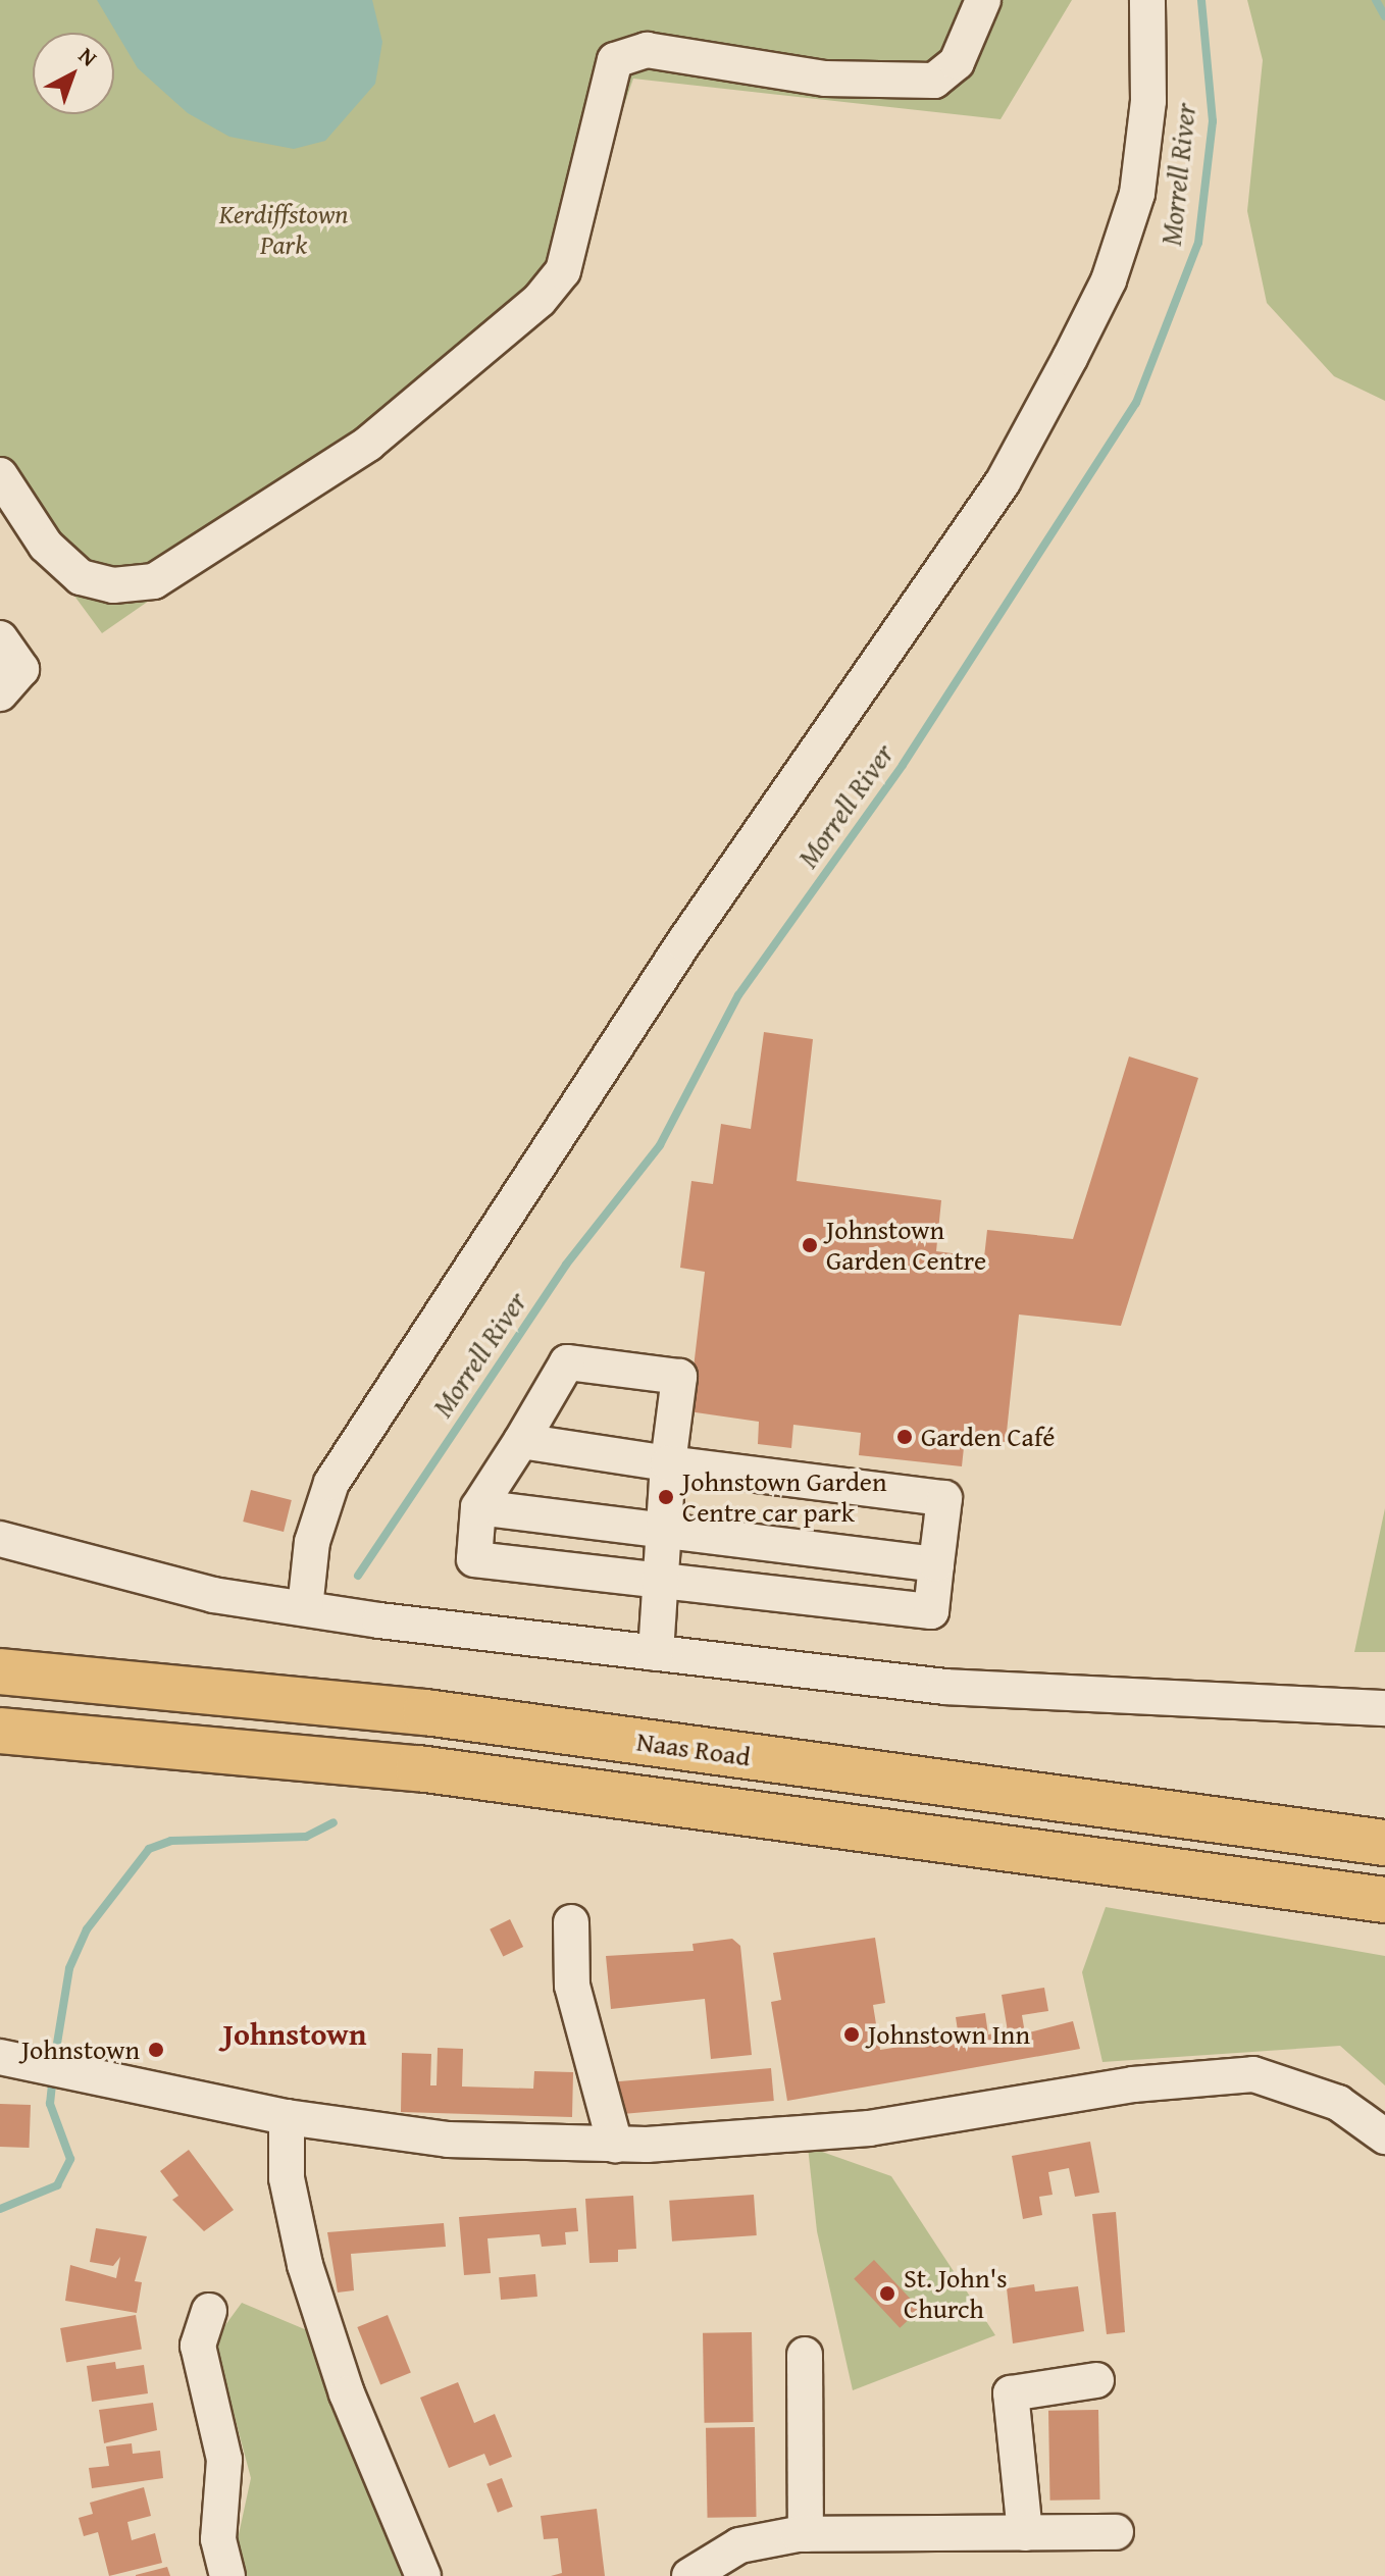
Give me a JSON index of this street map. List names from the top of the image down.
{
  "streets": {
    "highway": ["Naas Road"]
  },
  "districts": ["Johnstown"],
  "water": ["Morrell River"],
  "parks": ["Kerdiffstown Park"],
  "places": [
    "Johnstown Garden Centre",
    "Garden Café",
    "Johnstown Garden Centre car park",
    "Johnstown Inn",
    "Johnstown",
    "St. John's Church"
  ],
  "north": "top right"
}
